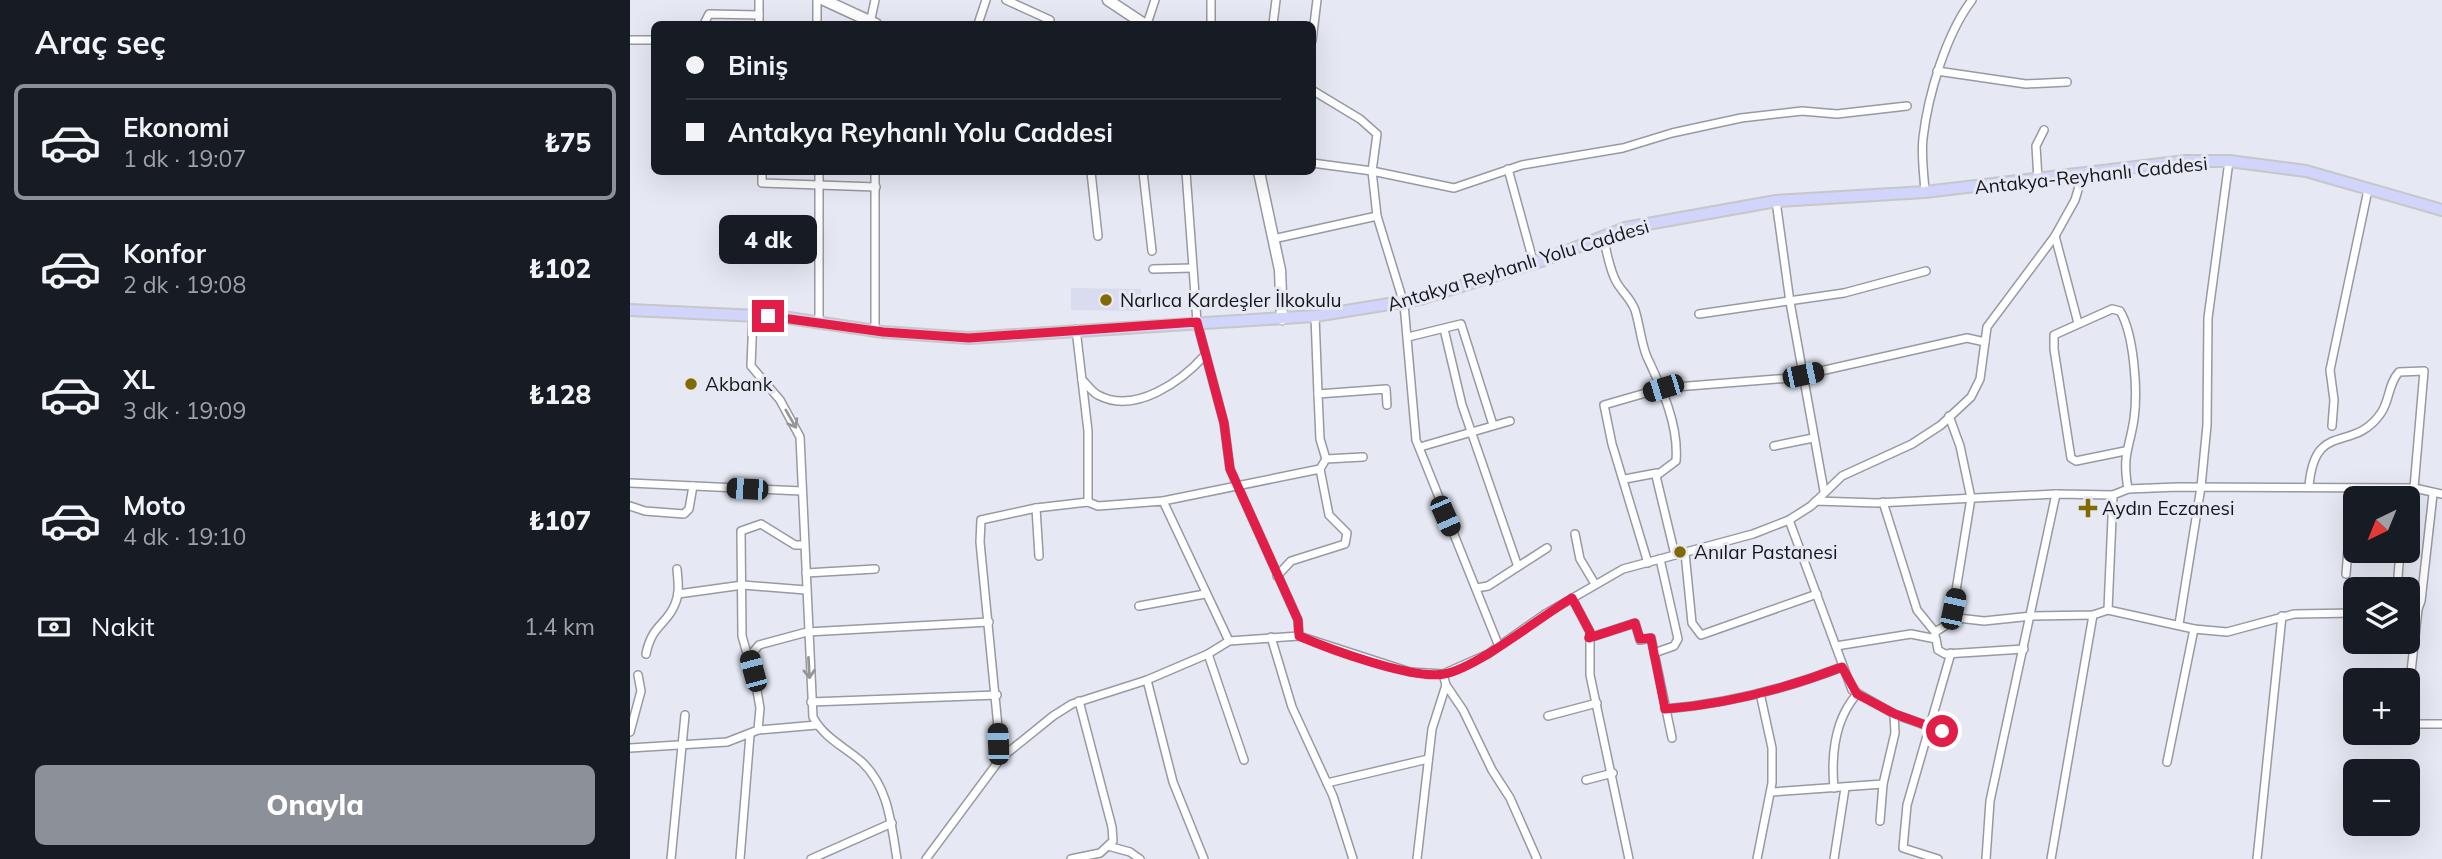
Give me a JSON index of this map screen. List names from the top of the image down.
{
  "streets": {
    "main road": ["Antakya-Reyhanlı Caddesi", "Antakya Reyhanlı Yolu Caddesi"]
  },
  "crossings": [
    ["Antakya-Reyhanlı Caddesi", "Antakya Reyhanlı Yolu Caddesi"]
  ],
  "places": {
    "other": ["Narlıca Kardeşler İlkokulu", "Akbank", "Anılar Pastanesi"],
    "health": ["Aydın Eczanesi"]
  },
  "north": "bottom left",
  "page": {
    "heading": "Araç seç",
    "banner": ["Biniş", "Antakya Reyhanlı Yolu Caddesi"],
    "list": [
      {
        "name": "Ekonomi",
        "note": "1 dk · 19:07",
        "value": "₺75"
      },
      {
        "name": "Konfor",
        "note": "2 dk · 19:08",
        "value": "₺102"
      },
      {
        "name": "XL",
        "note": "3 dk · 19:09",
        "value": "₺128"
      },
      {
        "name": "Moto",
        "note": "4 dk · 19:10",
        "value": "₺107"
      }
    ],
    "bubble": "4 dk",
    "map_buttons": ["+", "−"],
    "pay": ["Nakit", "1.4 km"],
    "buttons": "Onayla"
  }
}
